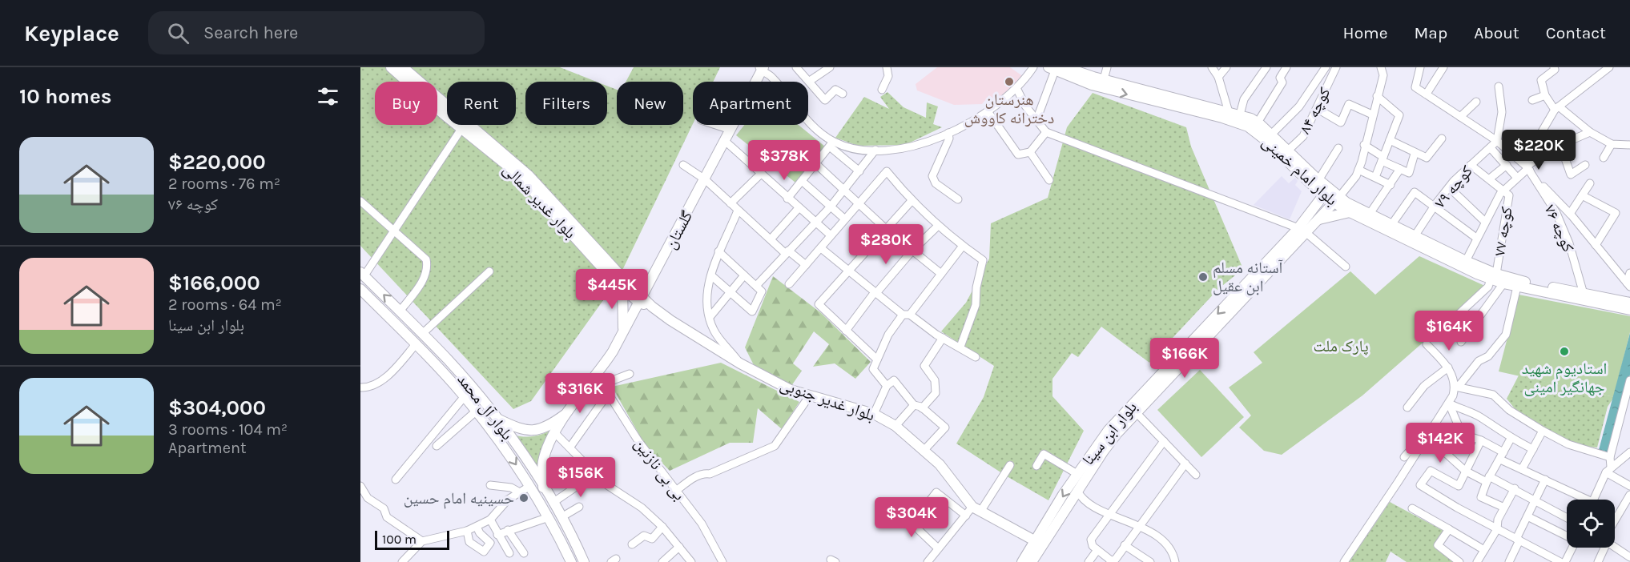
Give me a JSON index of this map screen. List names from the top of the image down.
{
  "streets": {
    "main road": [
      "بلوار امام خمینی",
      "بلوار غدیر شمالی",
      "گلستان",
      "بلوار غدیر جنوبی",
      "بلوار آل محمد",
      "بلوار ابن سینا"
    ],
    "street": [
      "کوچه ۸۴",
      "کوچه ۷۹",
      "کوچه ۷۶",
      "کوچه ۷۷",
      "بی بی نازنین"
    ]
  },
  "crossings": [
    ["کوچه ۸۴", "بلوار امام خمینی"],
    ["بلوار امام خمینی", "کوچه ۷۹"],
    ["بلوار امام خمینی", "کوچه ۷۶"],
    ["بلوار امام خمینی", "کوچه ۷۷"],
    ["بلوار امام خمینی", "بلوار ابن سینا"],
    ["بلوار غدیر شمالی", "گلستان"],
    ["بلوار غدیر شمالی", "بلوار غدیر جنوبی"],
    ["گلستان", "بلوار غدیر جنوبی"],
    ["گلستان", "بلوار آل محمد"],
    ["گلستان", "بی بی نازنین"],
    ["بلوار غدیر جنوبی", "بلوار ابن سینا"]
  ],
  "parks": ["پارک ملت"],
  "places": [
    "هنرستان دخترانه کاووش",
    "آستانه مسلم ابن عقیل",
    "استادیوم شهید جهانگیر امینی",
    "حسینیه امام حسین"
  ],
  "scale_bar": "100 m",
  "page": {
    "header": "Keyplace",
    "search": "Search here",
    "nav": [
      "Home",
      "Map",
      "About",
      "Contact"
    ],
    "heading": "10 homes",
    "chip": [
      "Buy",
      "Rent",
      "Filters",
      "New",
      "Apartment"
    ],
    "list": [
      {
        "name": "$220,000",
        "note": "2 rooms · 76 m² · کوچه ۷۶"
      },
      {
        "name": "$166,000",
        "note": "2 rooms · 64 m² · بلوار ابن سینا"
      },
      {
        "name": "$304,000",
        "note": "3 rooms · 104 m² · Apartment"
      }
    ],
    "price": [
      "$220K",
      "$378K",
      "$280K",
      "$445K",
      "$164K",
      "$166K",
      "$316K",
      "$142K",
      "$156K",
      "$304K"
    ],
    "scale": "100 m"
  }
}
